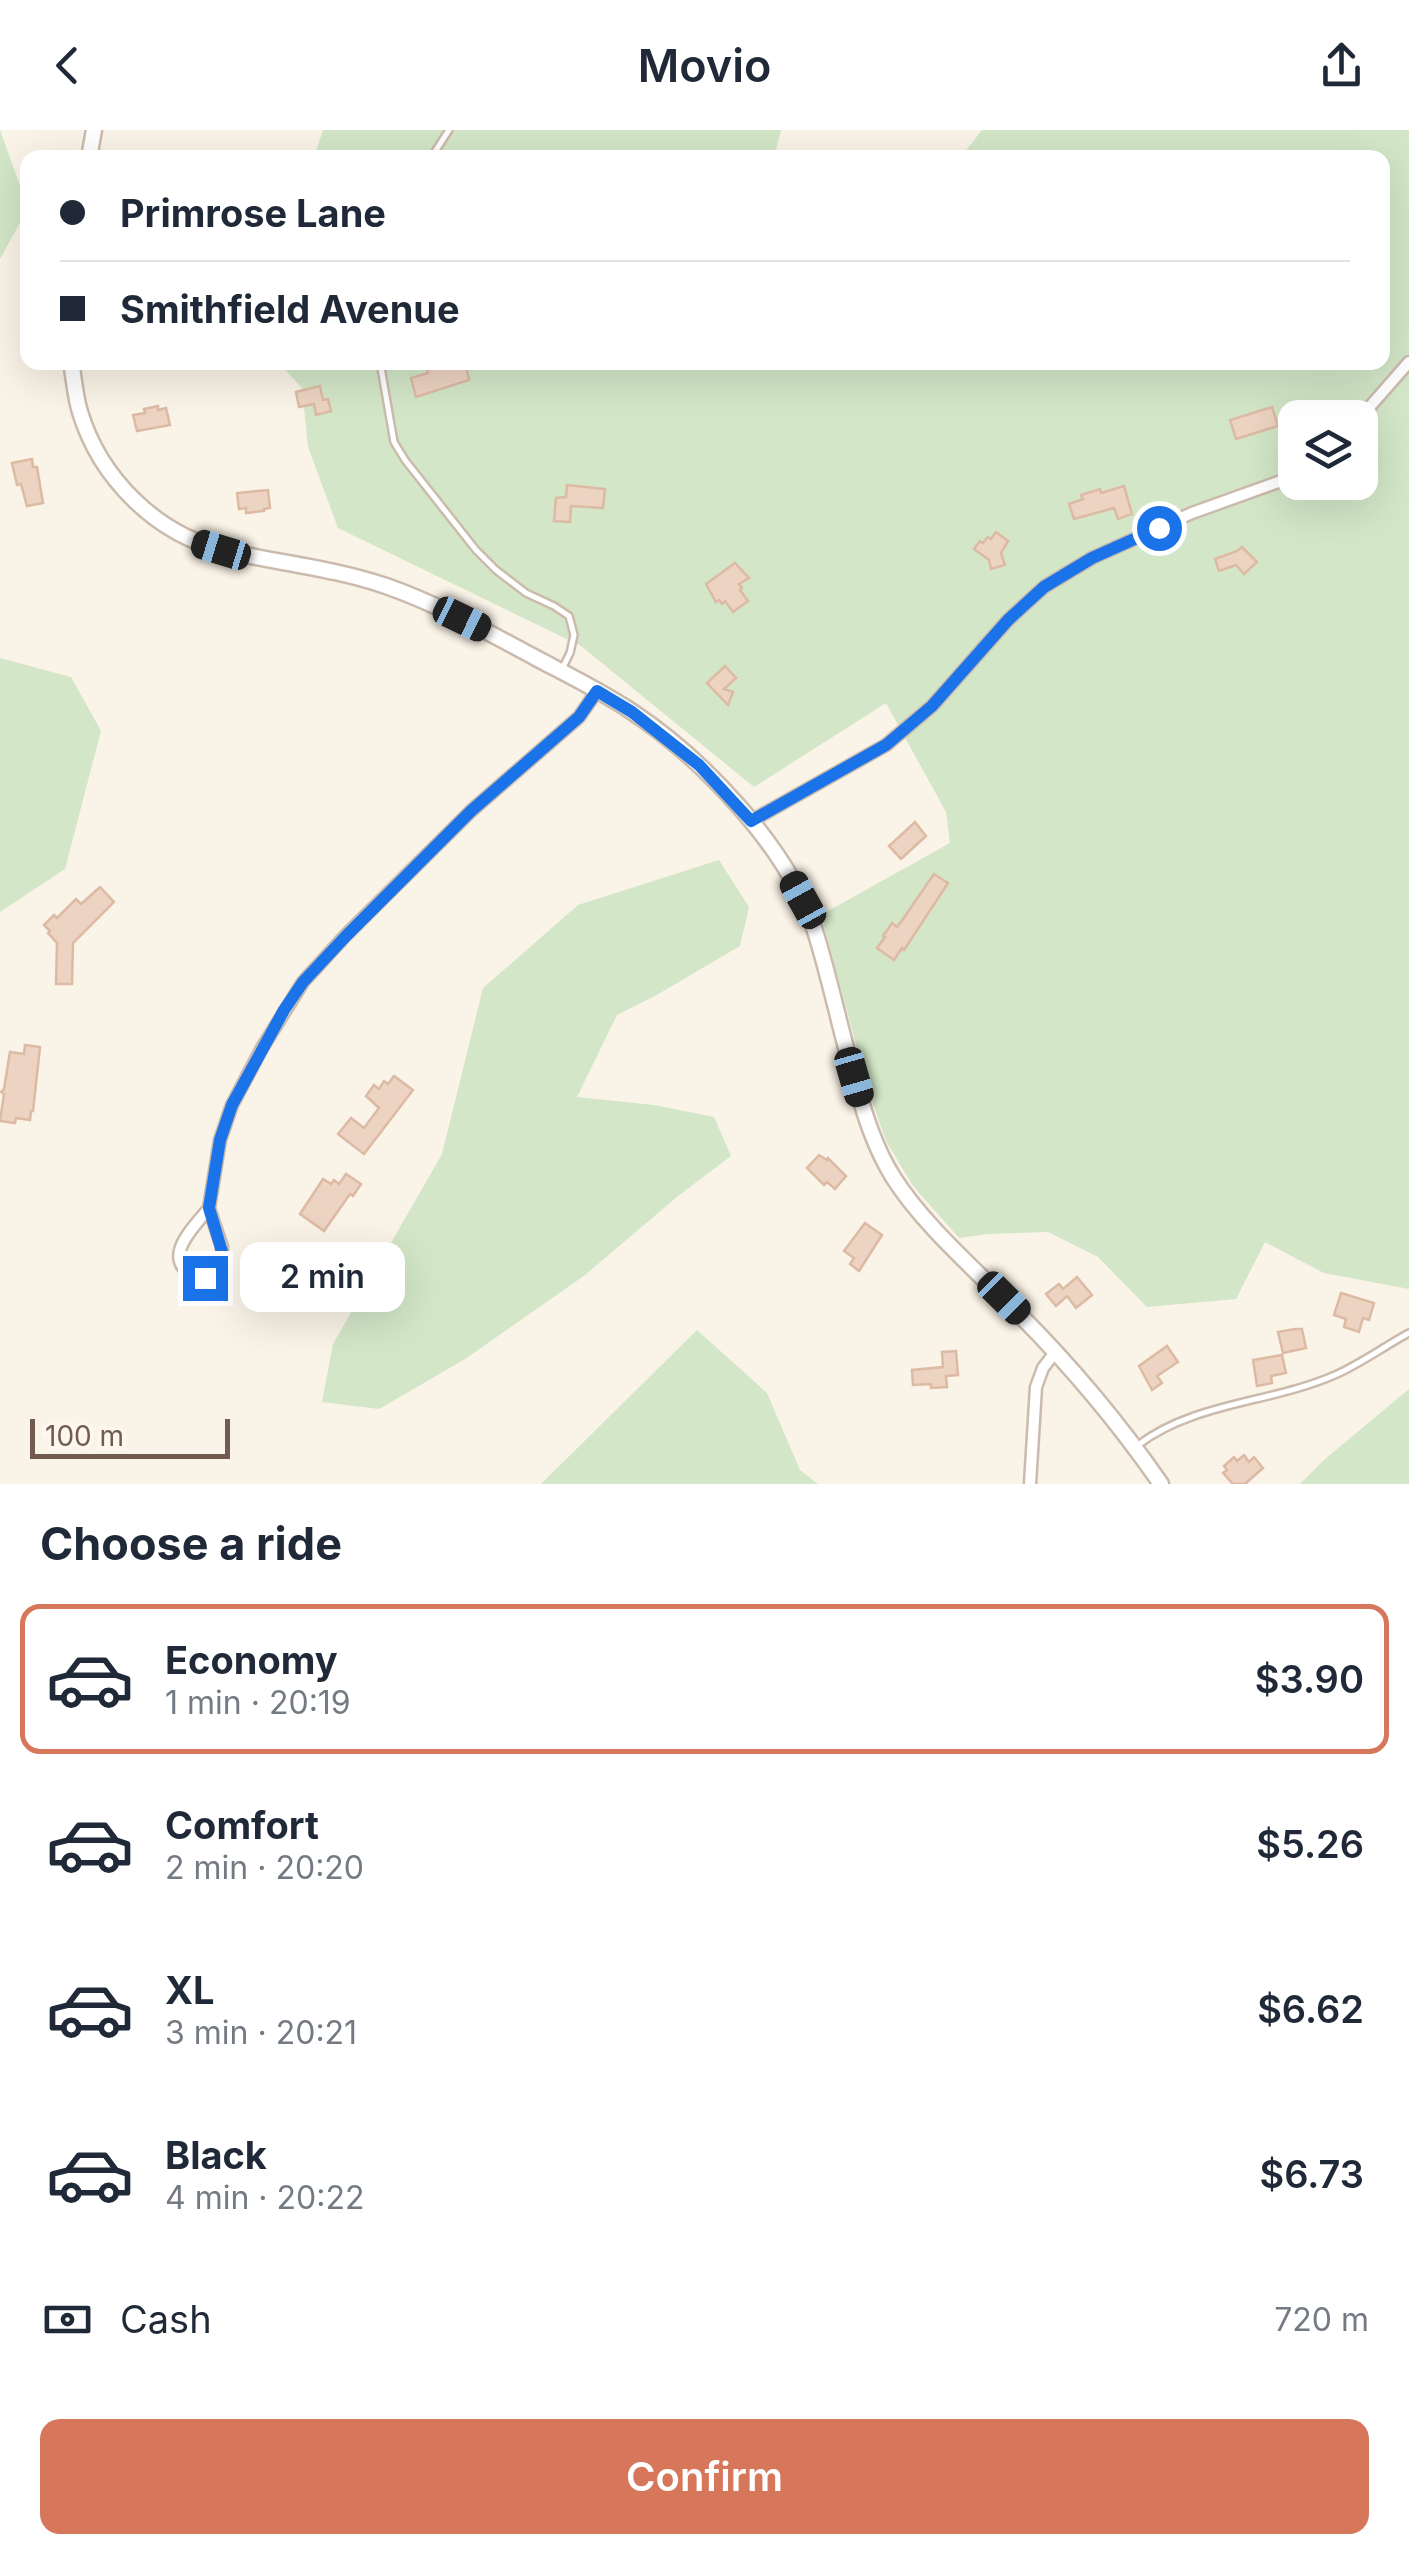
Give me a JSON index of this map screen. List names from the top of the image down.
{
  "scale_bar": "100 m",
  "page": {
    "header": "Movio",
    "banner": ["Primrose Lane", "Smithfield Avenue"],
    "bubble": "2 min",
    "scale": "100 m",
    "heading": "Choose a ride",
    "list": [
      {
        "name": "Economy",
        "note": "1 min · 20:19",
        "value": "$3.90"
      },
      {
        "name": "Comfort",
        "note": "2 min · 20:20",
        "value": "$5.26"
      },
      {
        "name": "XL",
        "note": "3 min · 20:21",
        "value": "$6.62"
      },
      {
        "name": "Black",
        "note": "4 min · 20:22",
        "value": "$6.73"
      }
    ],
    "pay": ["Cash", "720 m"],
    "buttons": "Confirm"
  }
}
